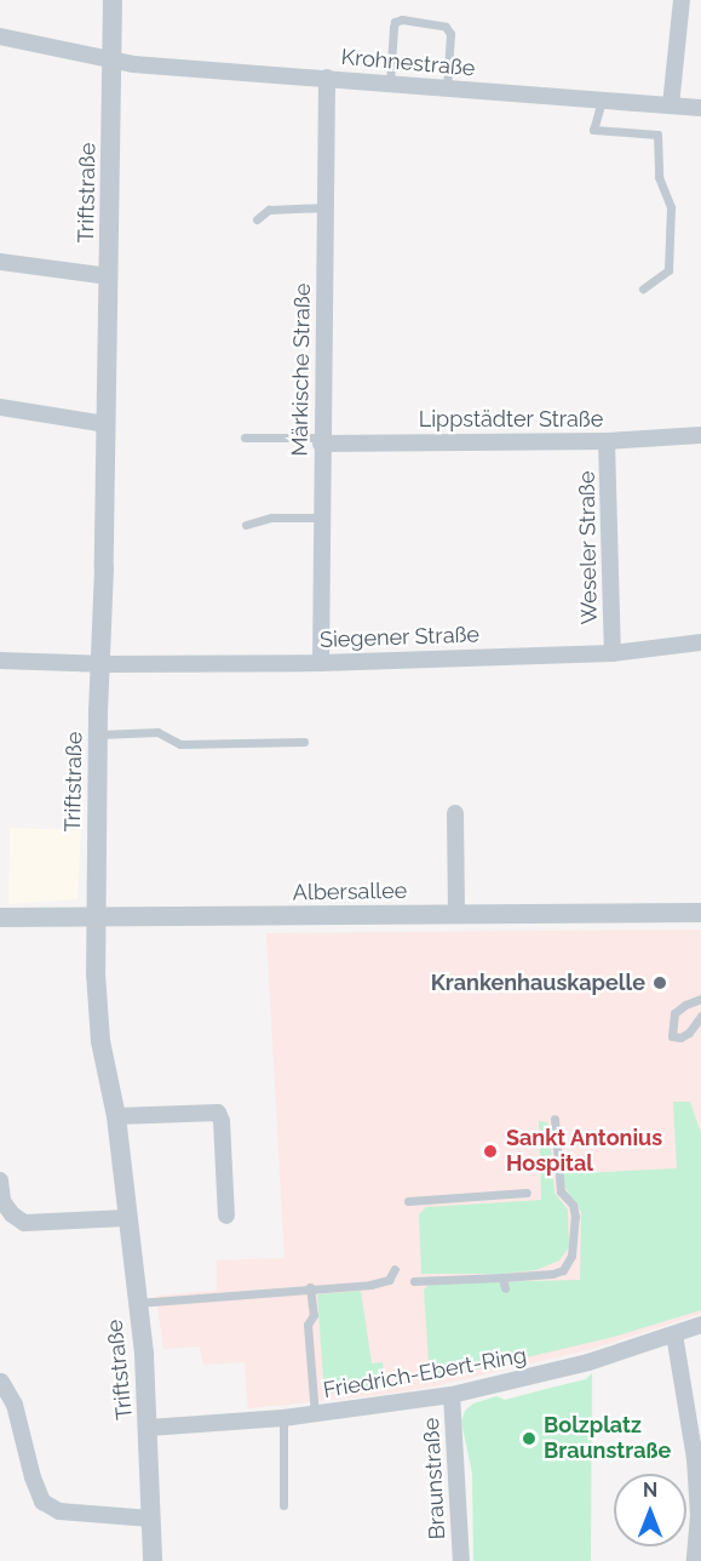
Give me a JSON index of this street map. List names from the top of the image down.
{
  "streets": {
    "street": [
      "Krohnestraße",
      "Triftstraße",
      "Märkische Straße",
      "Lippstädter Straße",
      "Weseler Straße",
      "Siegener Straße",
      "Albersallee",
      "Friedrich-Ebert-Ring",
      "Braunstraße"
    ]
  },
  "crossings": [
    ["Krohnestraße", "Triftstraße"],
    ["Krohnestraße", "Märkische Straße"],
    ["Triftstraße", "Siegener Straße"],
    ["Triftstraße", "Albersallee"],
    ["Triftstraße", "Friedrich-Ebert-Ring"],
    ["Märkische Straße", "Lippstädter Straße"],
    ["Märkische Straße", "Siegener Straße"],
    ["Lippstädter Straße", "Weseler Straße"],
    ["Weseler Straße", "Siegener Straße"],
    ["Friedrich-Ebert-Ring", "Braunstraße"]
  ],
  "places": ["Krankenhauskapelle", "Sankt Antonius Hospital", "Bolzplatz Braunstraße"],
  "north": "top"
}
